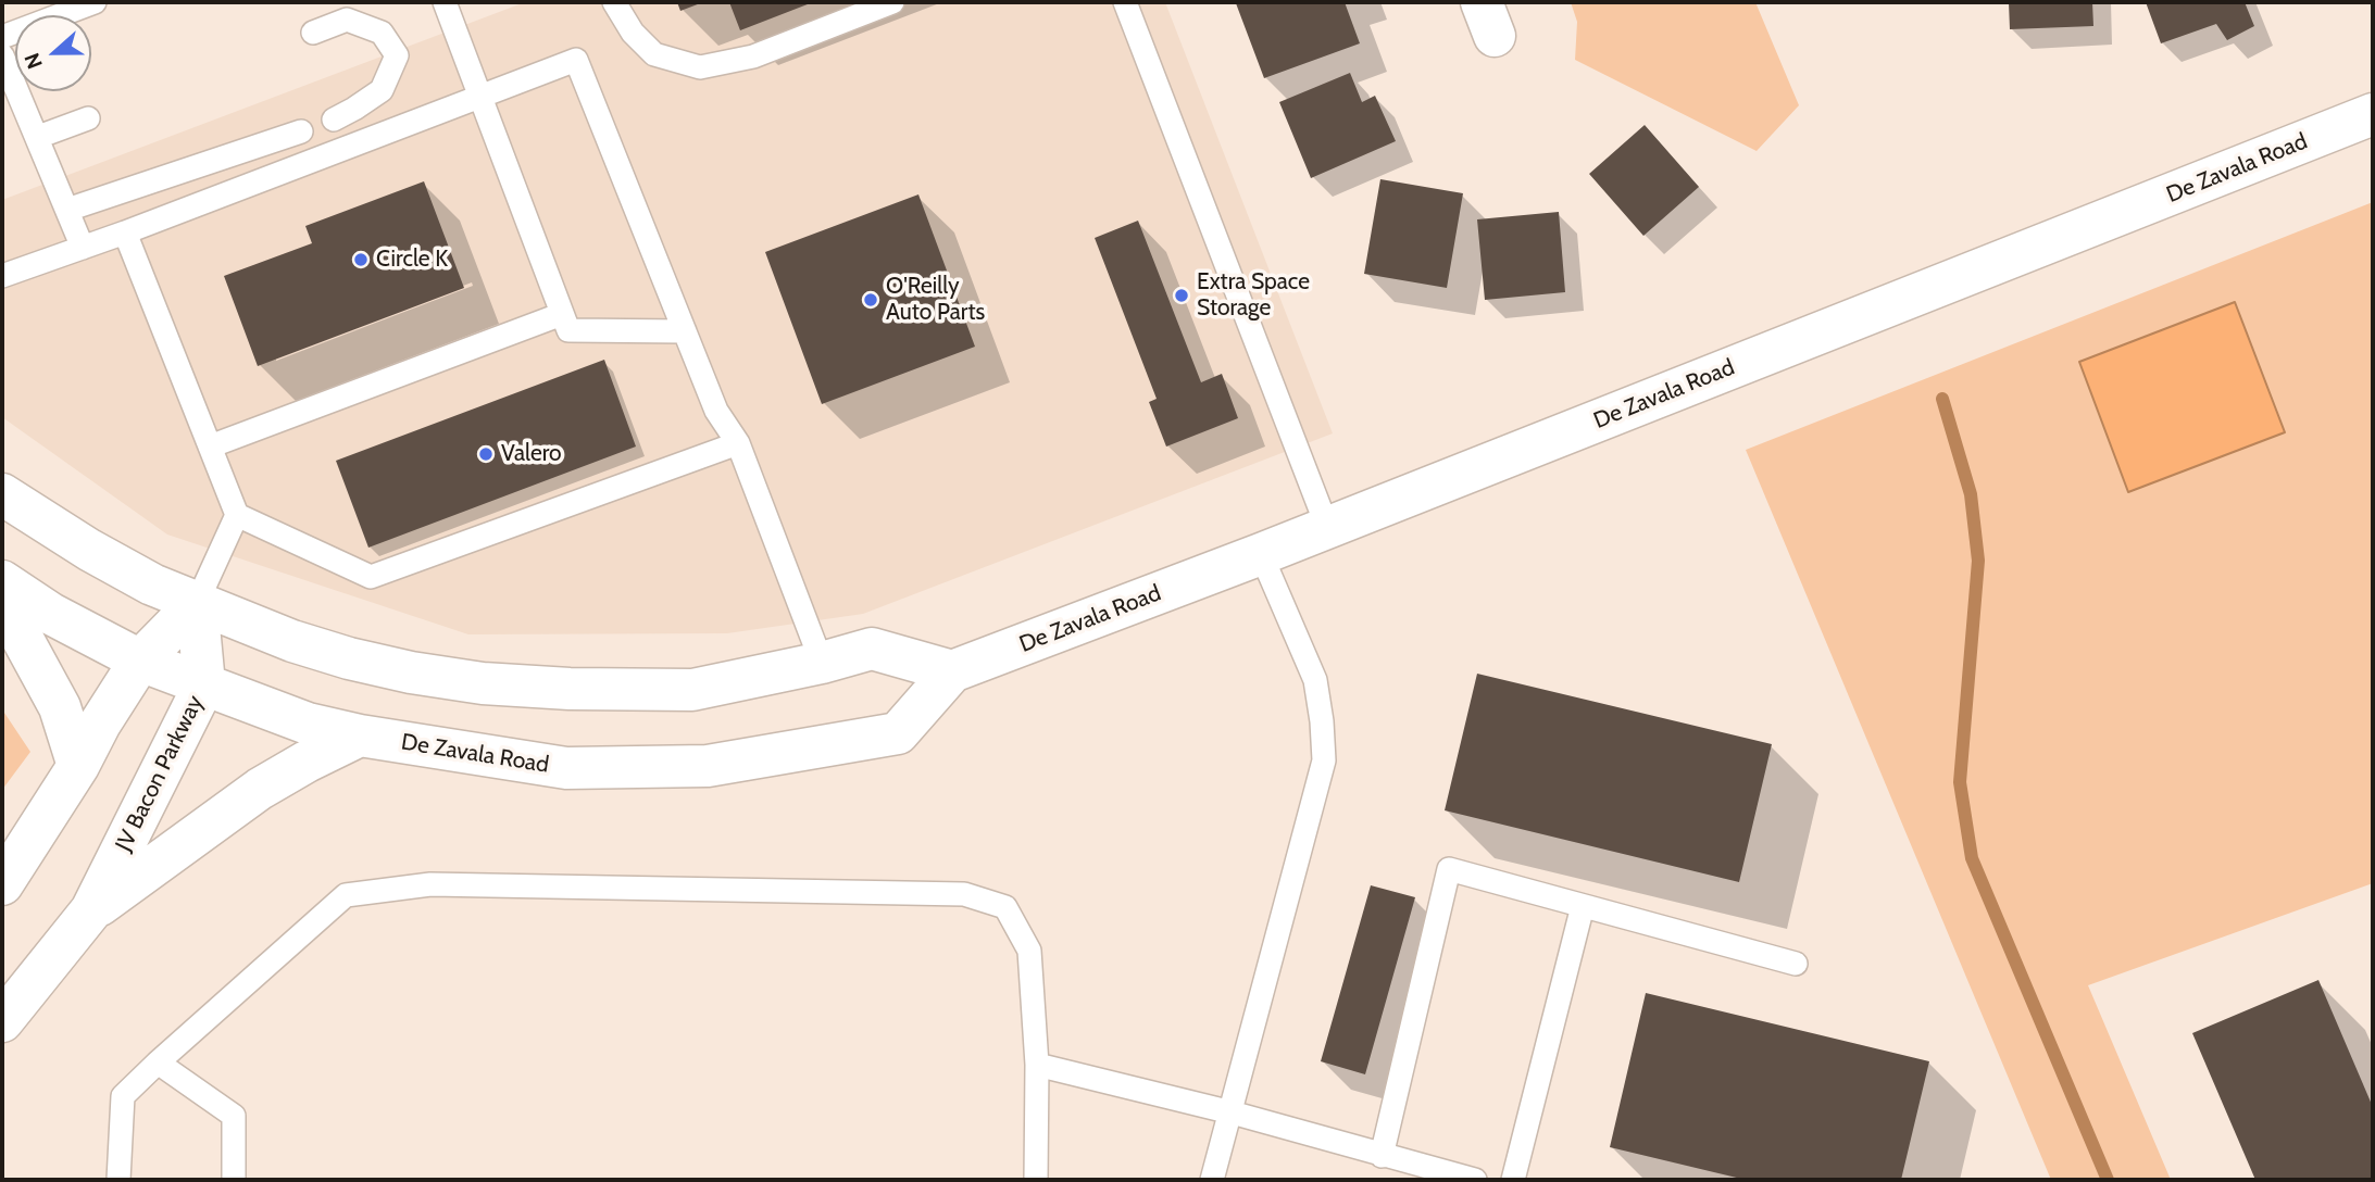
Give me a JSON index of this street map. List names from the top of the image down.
{
  "streets": {
    "main road": ["De Zavala Road", "JV Bacon Parkway"]
  },
  "crossings": [
    ["De Zavala Road", "JV Bacon Parkway"]
  ],
  "places": [
    "Circle K",
    "Extra Space Storage",
    "O'Reilly Auto Parts",
    "Valero"
  ],
  "north": "left"
}
